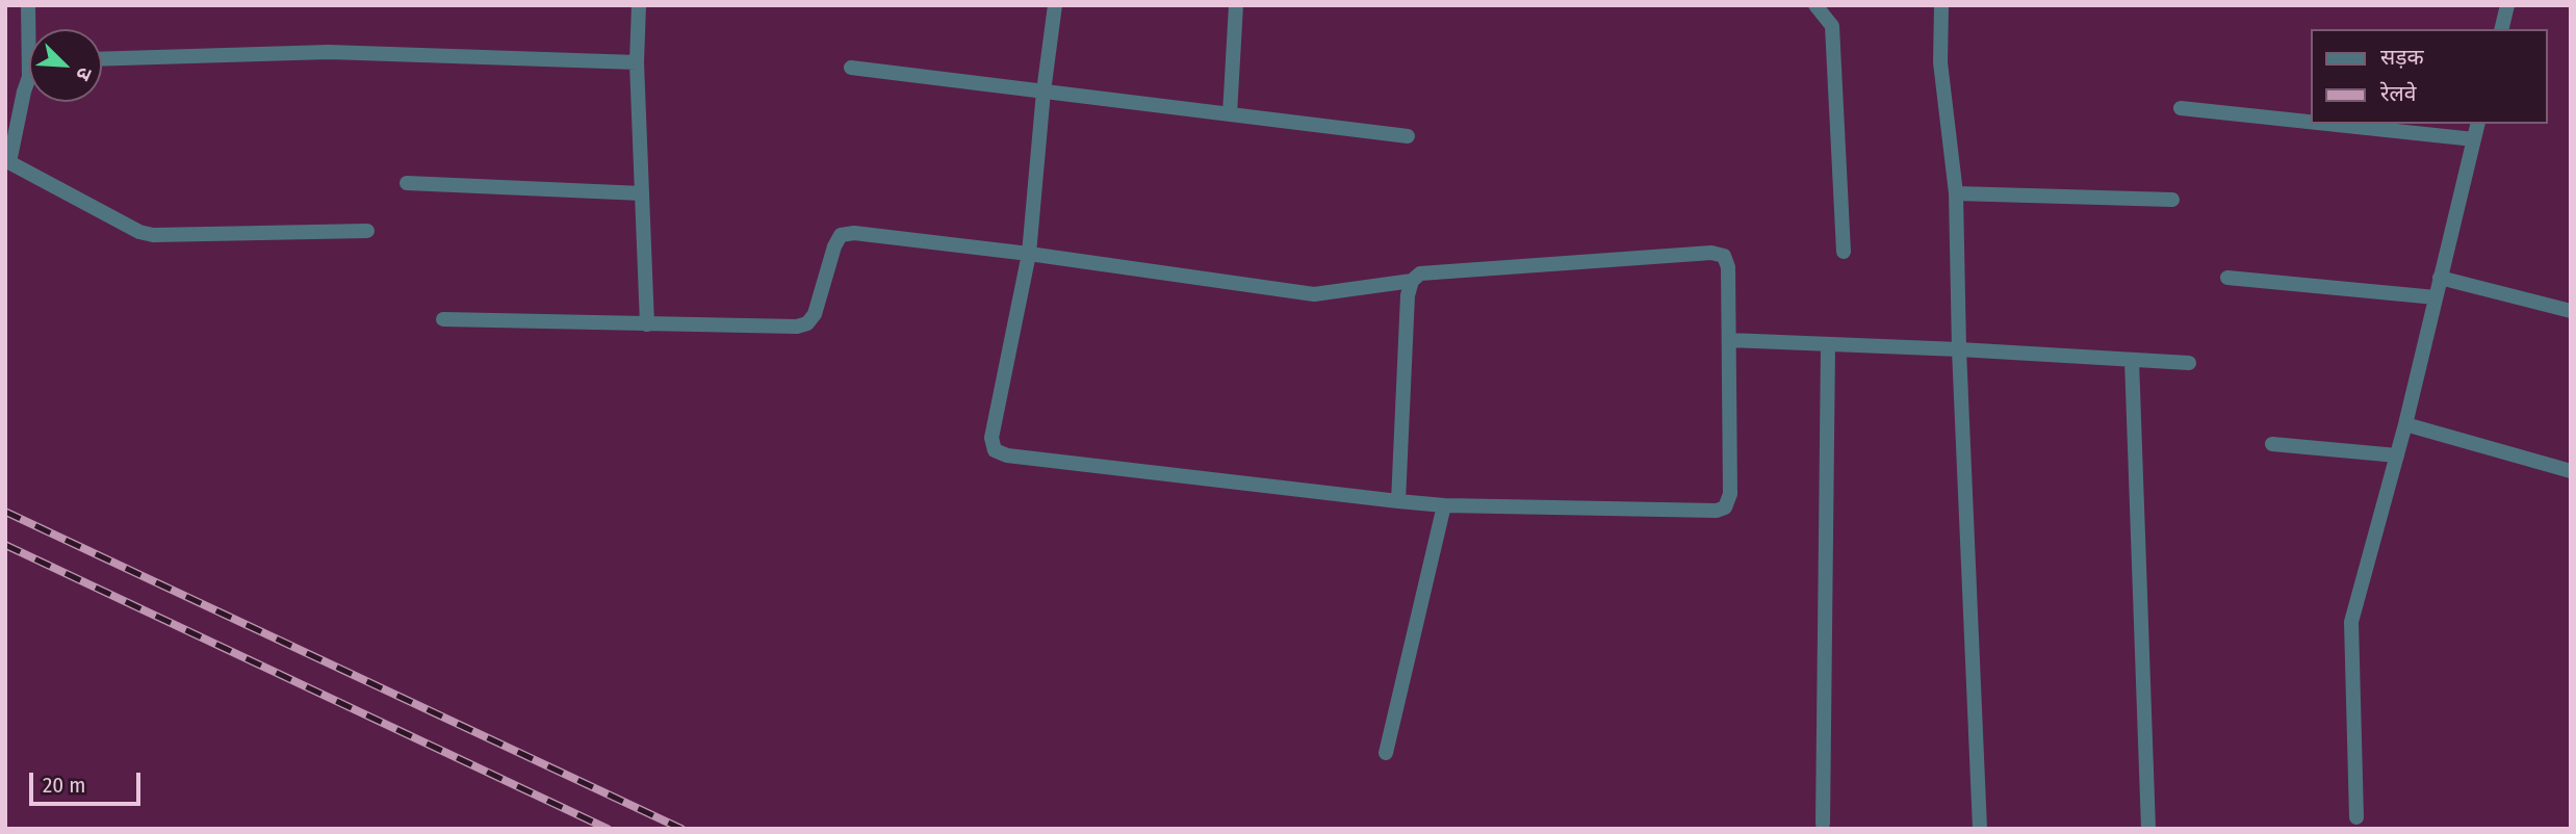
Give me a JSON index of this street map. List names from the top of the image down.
{
  "legend": ["सड़क", "रेलवे"],
  "scale_bar": "20 m",
  "north": "bottom right"
}
